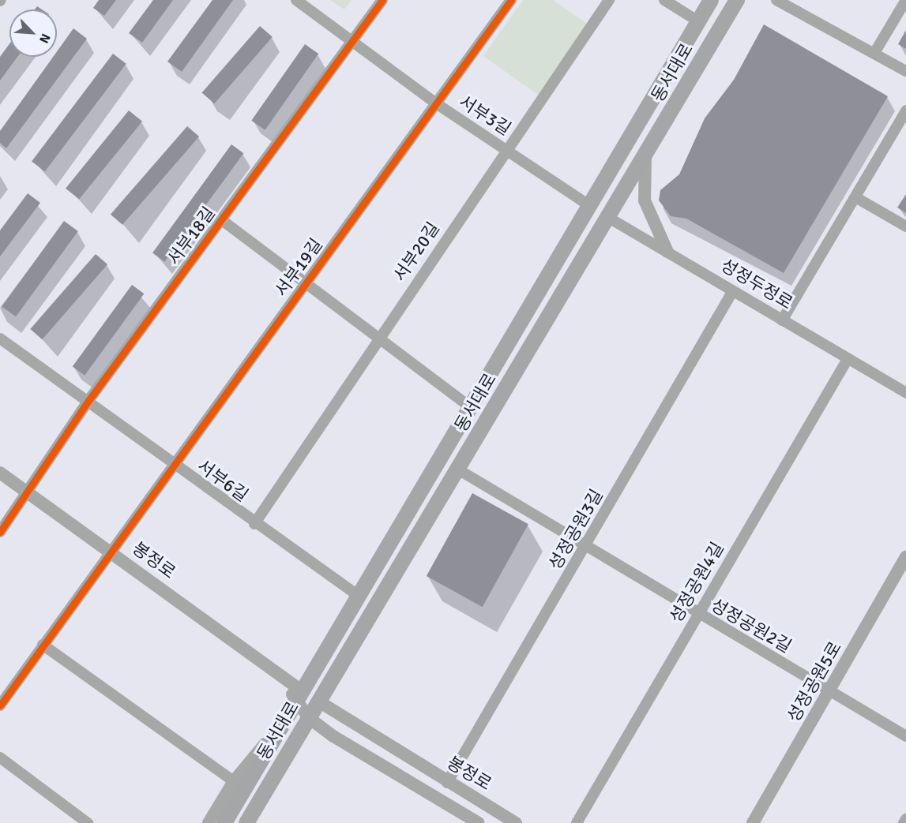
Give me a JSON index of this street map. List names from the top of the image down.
{
  "streets": {
    "main road": ["동서대로", "성정두정로", "봉정로"],
    "street": [
      "서부3길",
      "서부18길",
      "서부20길",
      "서부19길",
      "서부6길",
      "성정공원3길",
      "성정공원4길",
      "성정공원2길",
      "성정공원5로"
    ]
  },
  "crossings": [
    ["동서대로", "서부3길"],
    ["동서대로", "성정두정로"],
    ["동서대로", "서부6길"],
    ["동서대로", "봉정로"],
    ["동서대로", "성정공원2길"],
    ["서부3길", "서부18길"],
    ["서부3길", "서부20길"],
    ["서부3길", "서부19길"],
    ["서부3길", "성정두정로"],
    ["서부18길", "서부6길"],
    ["서부18길", "봉정로"],
    ["서부20길", "서부6길"],
    ["서부19길", "서부6길"],
    ["서부19길", "봉정로"],
    ["성정두정로", "성정공원3길"],
    ["성정두정로", "성정공원4길"],
    ["성정공원3길", "봉정로"],
    ["성정공원3길", "성정공원2길"],
    ["성정공원4길", "성정공원2길"],
    ["성정공원2길", "성정공원5로"]
  ],
  "north": "bottom right"
}
